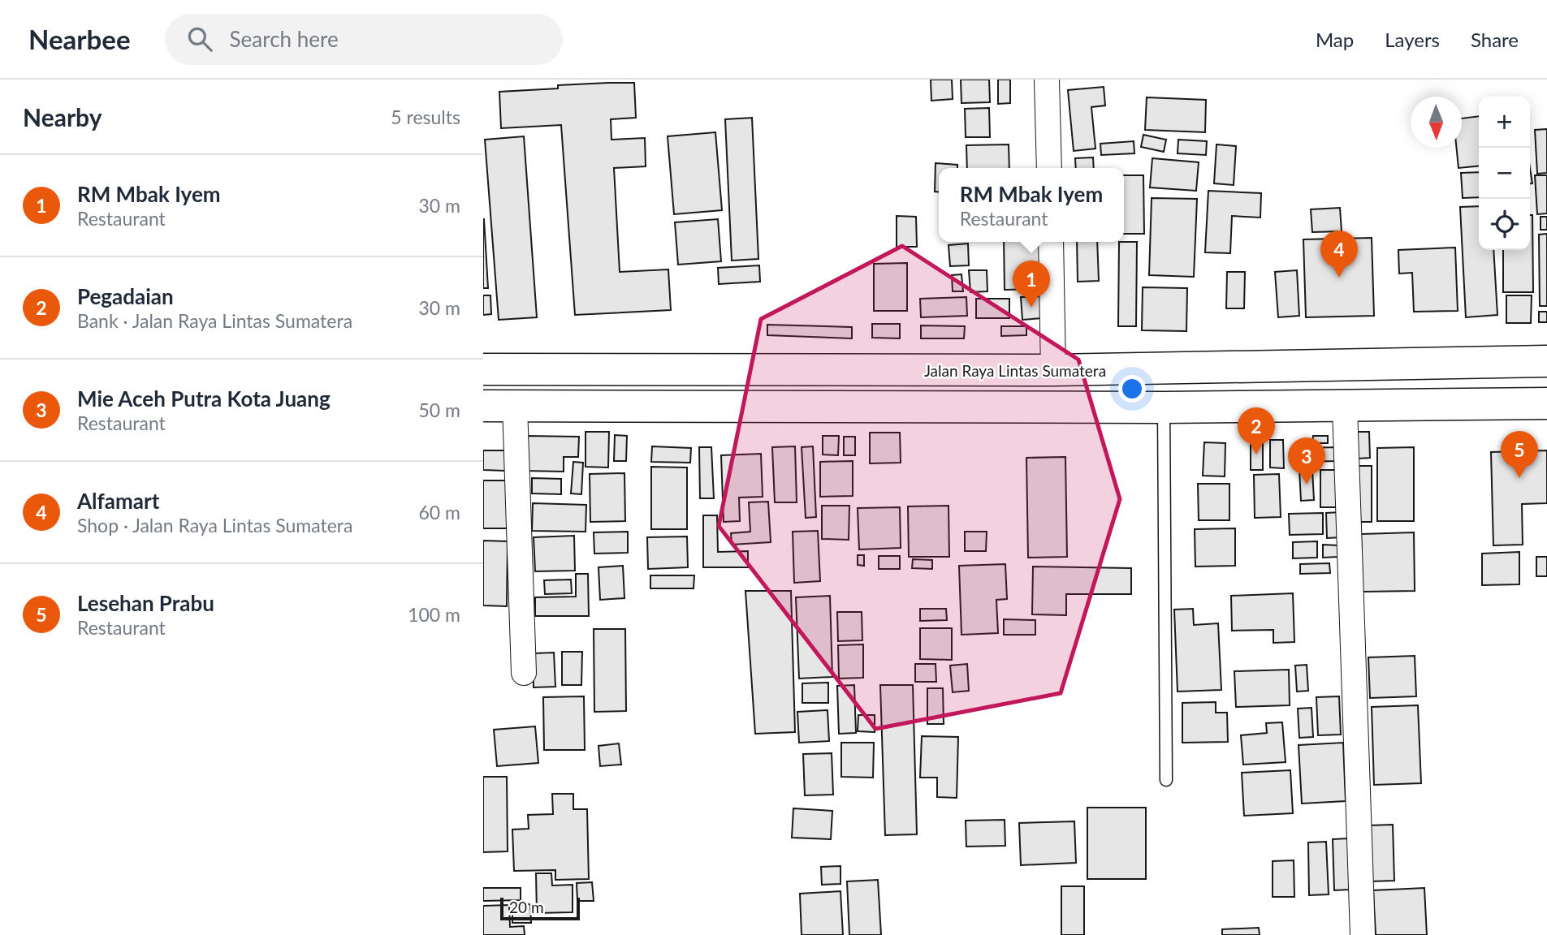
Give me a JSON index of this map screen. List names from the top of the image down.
{
  "streets": {
    "highway": ["Jalan Raya Lintas Sumatera"]
  },
  "scale_bar": "20 m",
  "north": "bottom",
  "page": {
    "header": "Nearbee",
    "search": "Search here",
    "nav": ["Map", "Layers", "Share"],
    "heading": ["Nearby", "5 results"],
    "map_buttons": ["+", "−"],
    "list": [
      {
        "mark": "1",
        "name": "RM Mbak Iyem",
        "note": "Restaurant",
        "value": "30 m"
      },
      {
        "mark": "2",
        "name": "Pegadaian",
        "note": "Bank · Jalan Raya Lintas Sumatera",
        "value": "30 m"
      },
      {
        "mark": "3",
        "name": "Mie Aceh Putra Kota Juang",
        "note": "Restaurant",
        "value": "50 m"
      },
      {
        "mark": "4",
        "name": "Alfamart",
        "note": "Shop · Jalan Raya Lintas Sumatera",
        "value": "60 m"
      },
      {
        "mark": "5",
        "name": "Lesehan Prabu",
        "note": "Restaurant",
        "value": "100 m"
      }
    ],
    "popup": ["RM Mbak Iyem", "Restaurant"],
    "pins": [
      "4",
      "1",
      "2",
      "5",
      "3"
    ],
    "scale": "20 m"
  }
}
